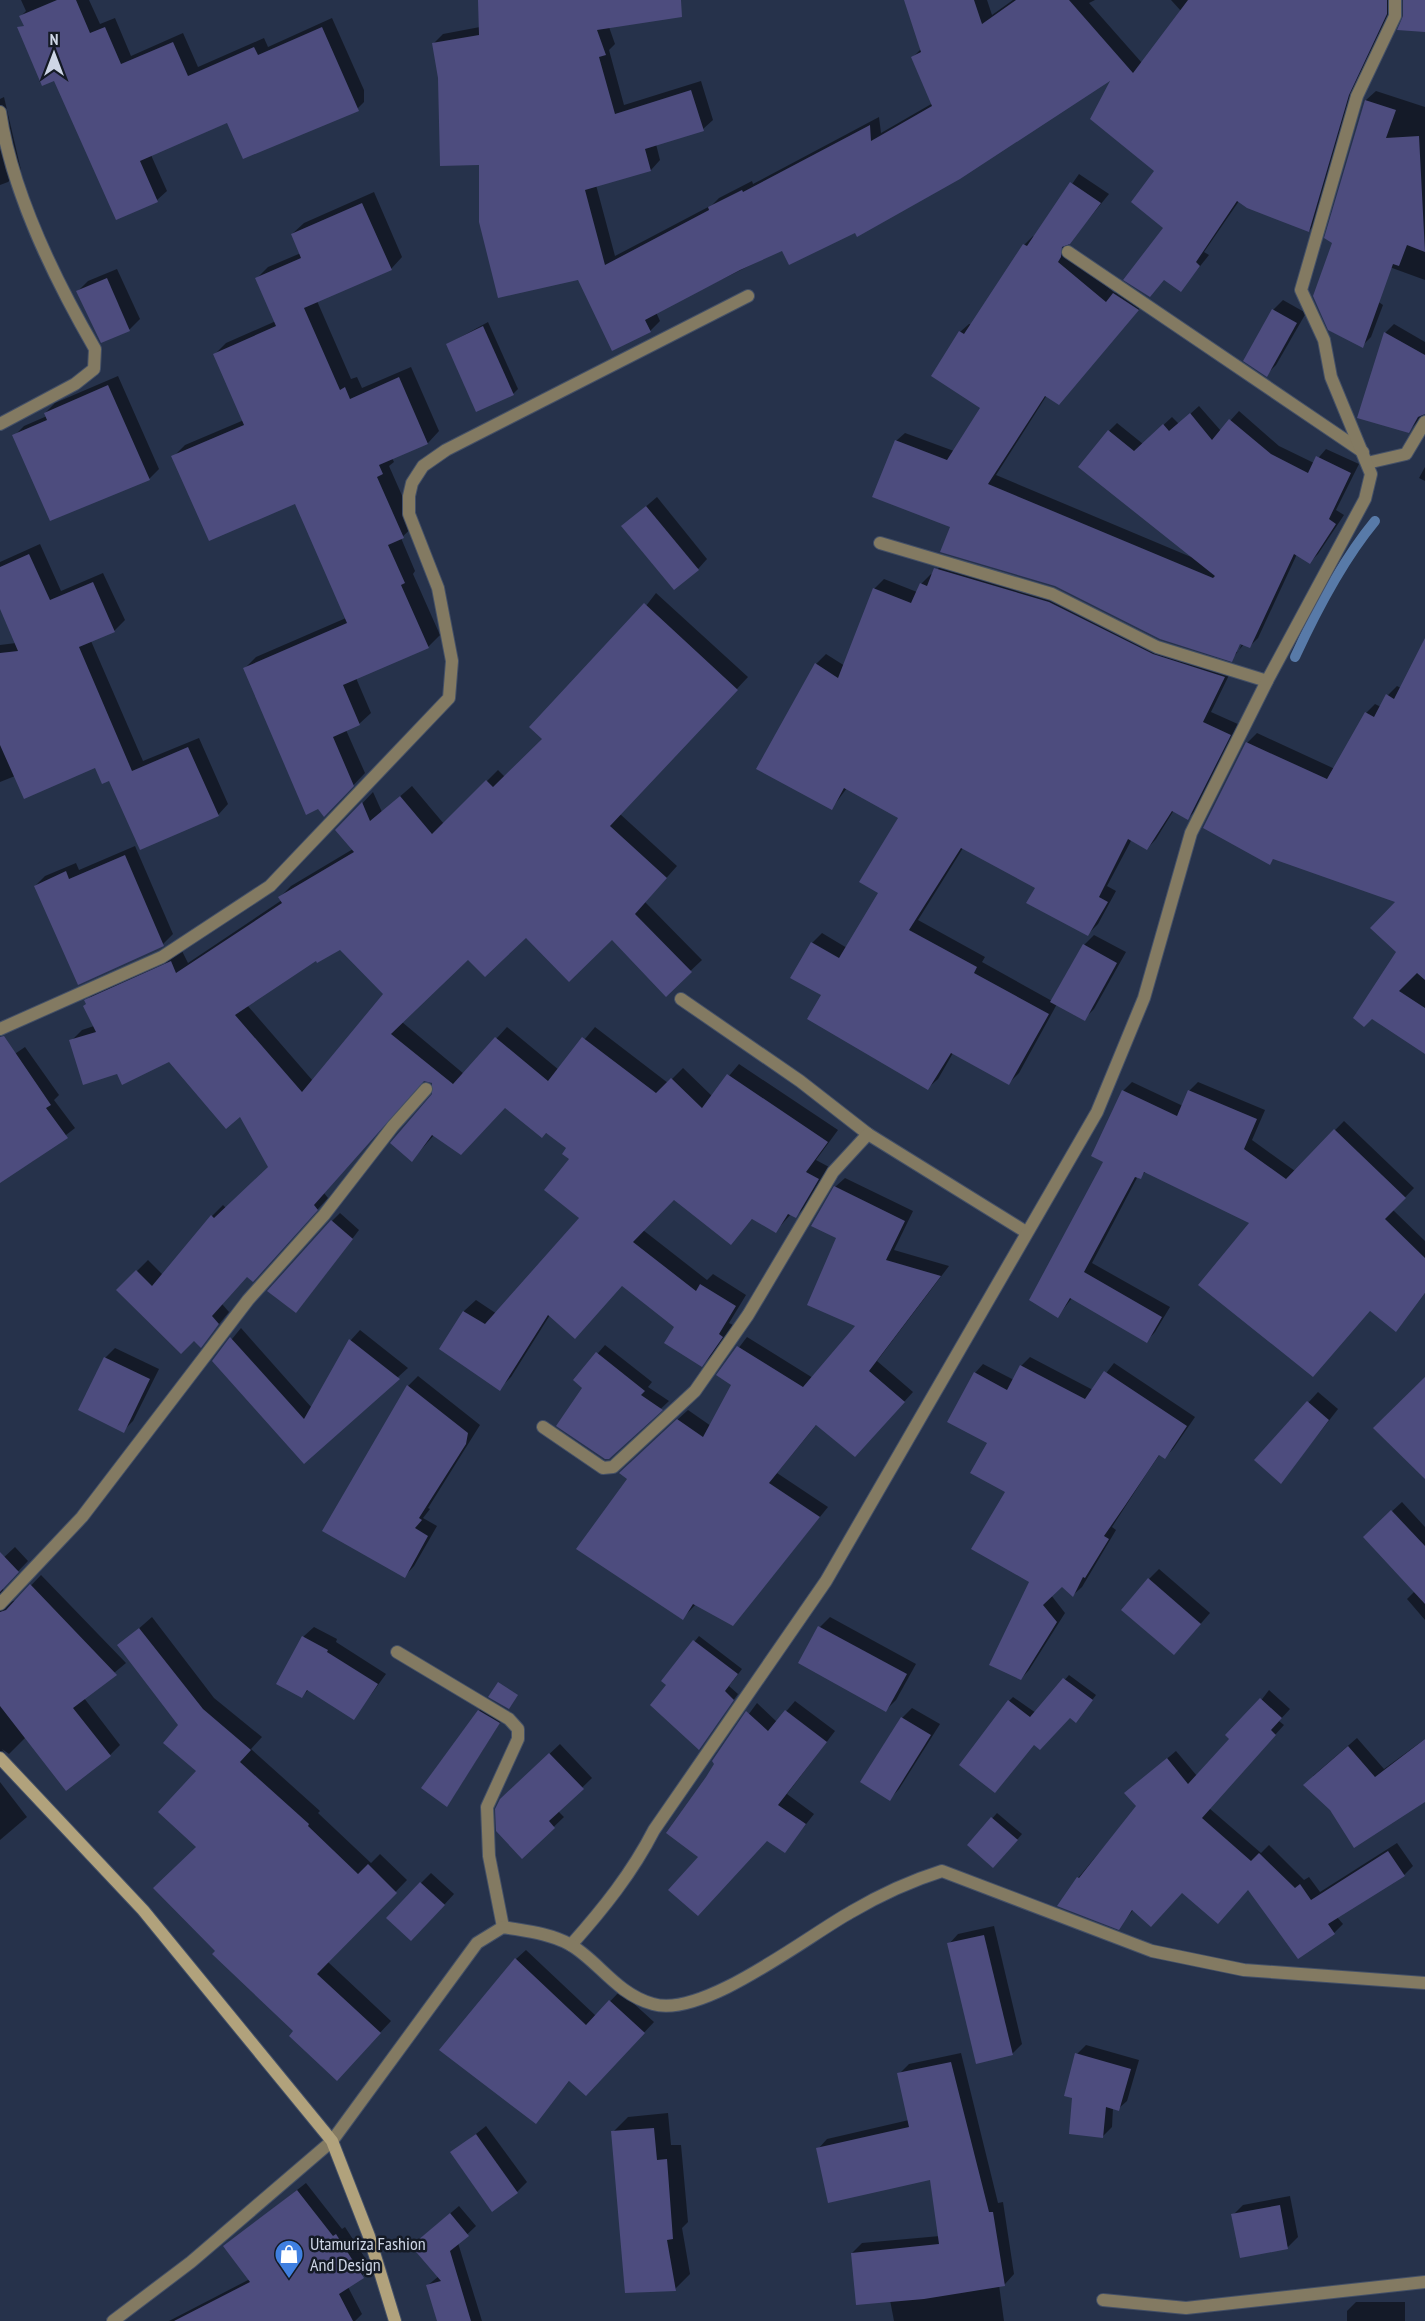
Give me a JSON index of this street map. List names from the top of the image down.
{
  "places": {
    "shop": ["Utamuriza Fashion And Design"]
  },
  "north": "top"
}
